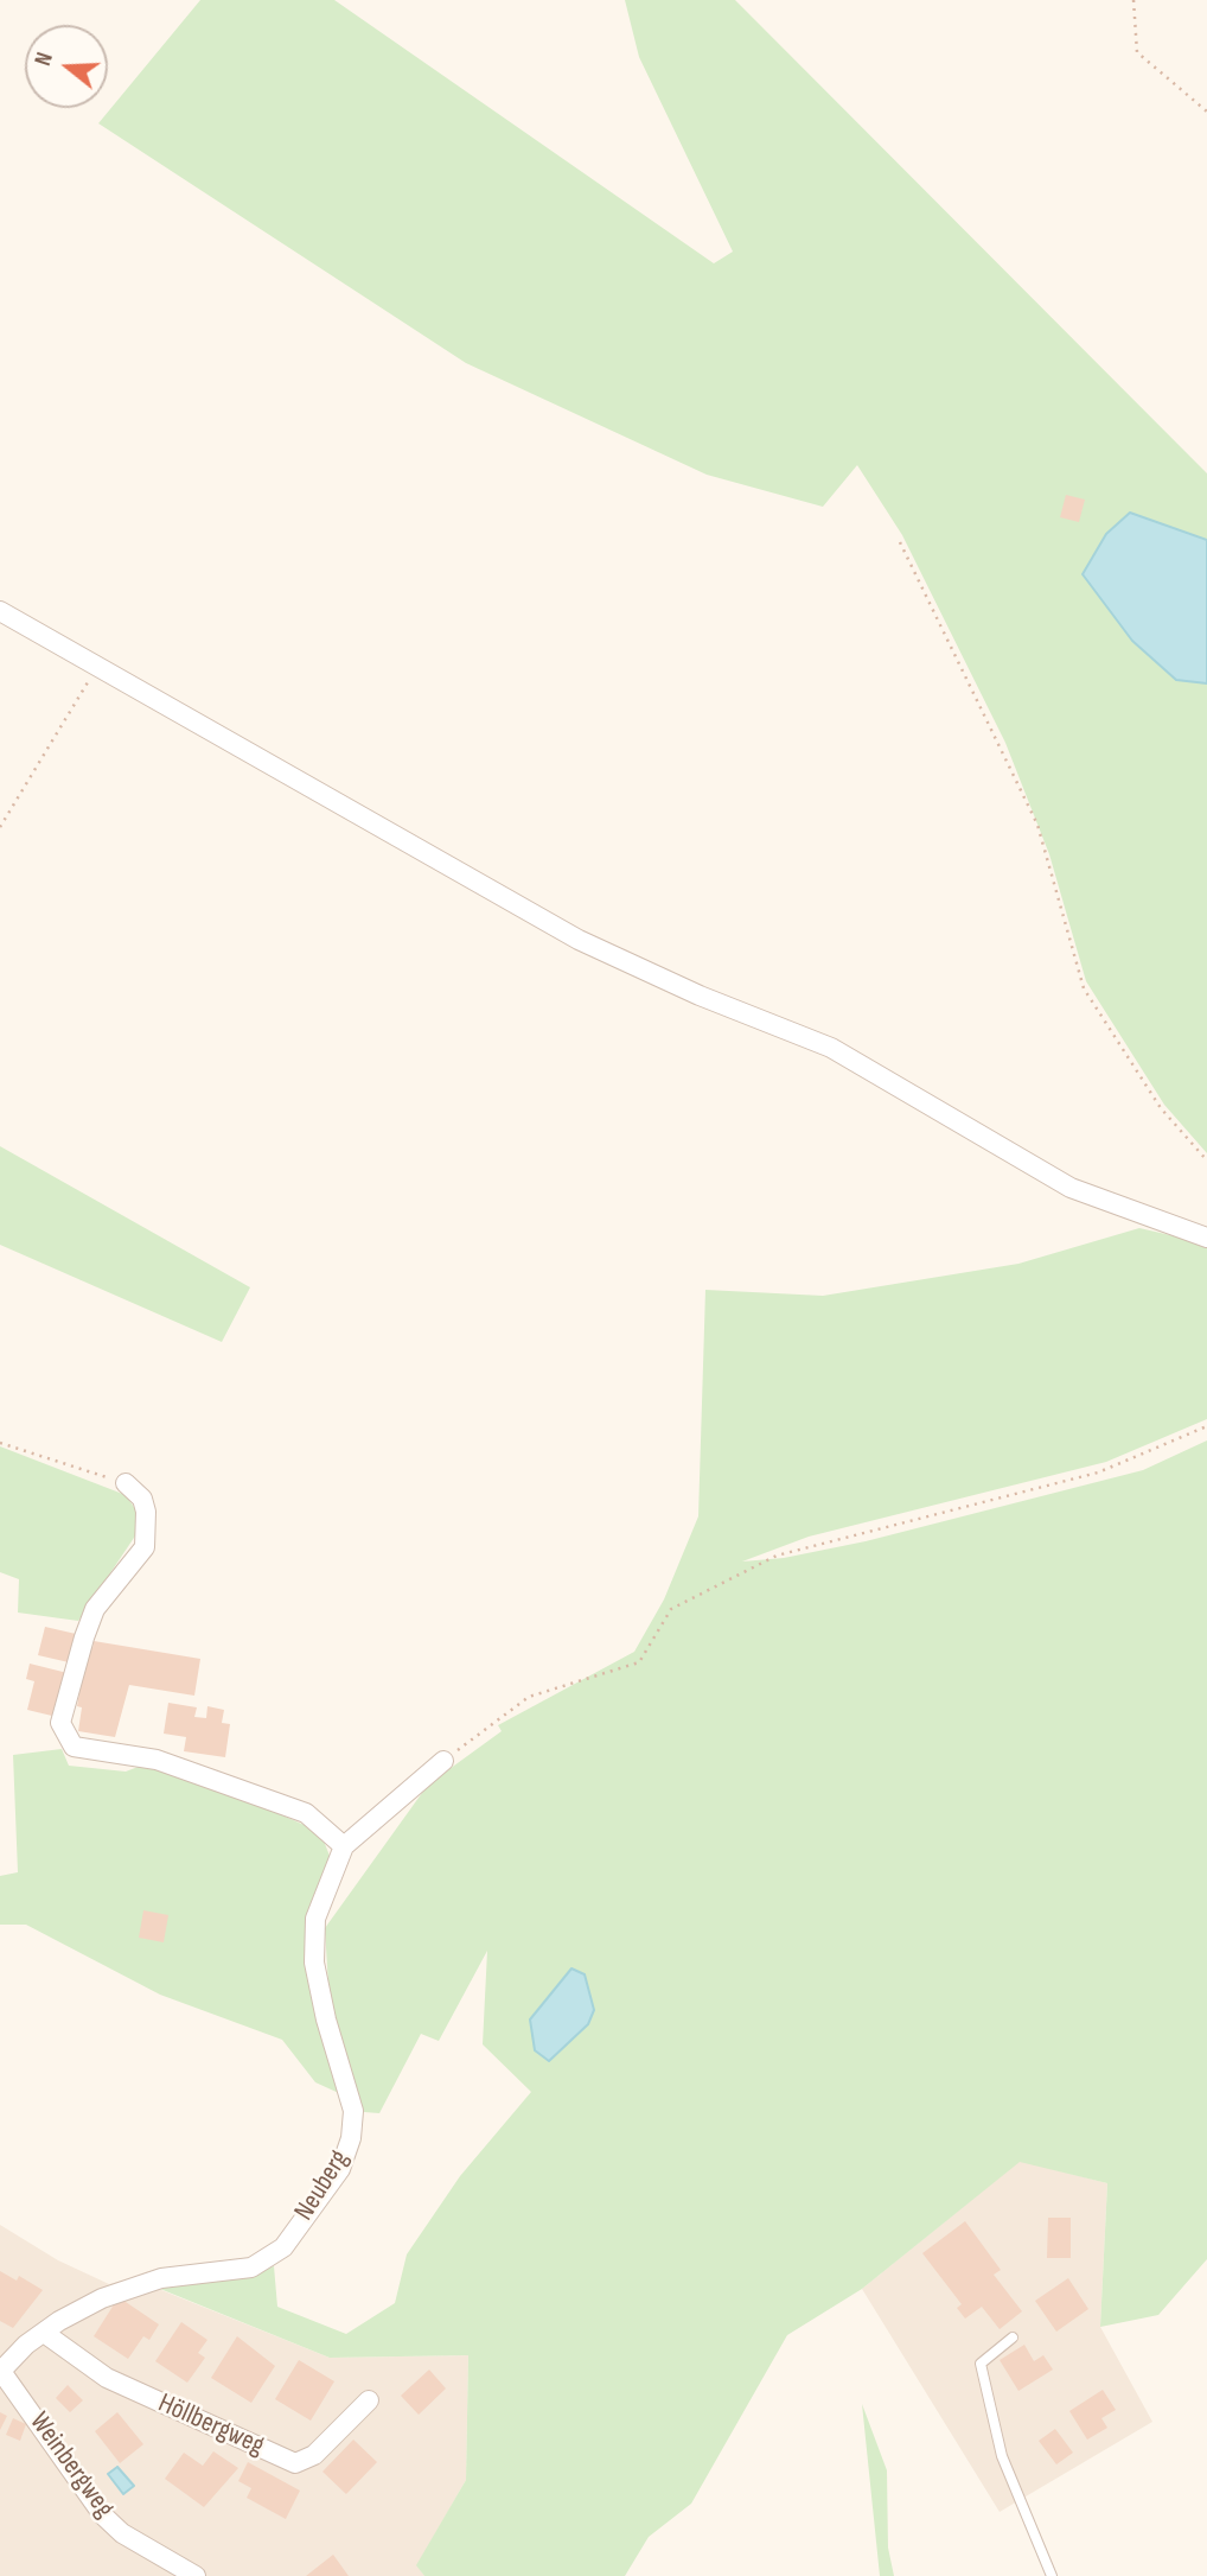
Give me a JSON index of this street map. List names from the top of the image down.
{
  "streets": {
    "street": ["Neuberg", "Höllbergweg", "Weinbergweg"]
  },
  "crossings": [
    ["Neuberg", "Höllbergweg"],
    ["Neuberg", "Weinbergweg"]
  ],
  "north": "left"
}
